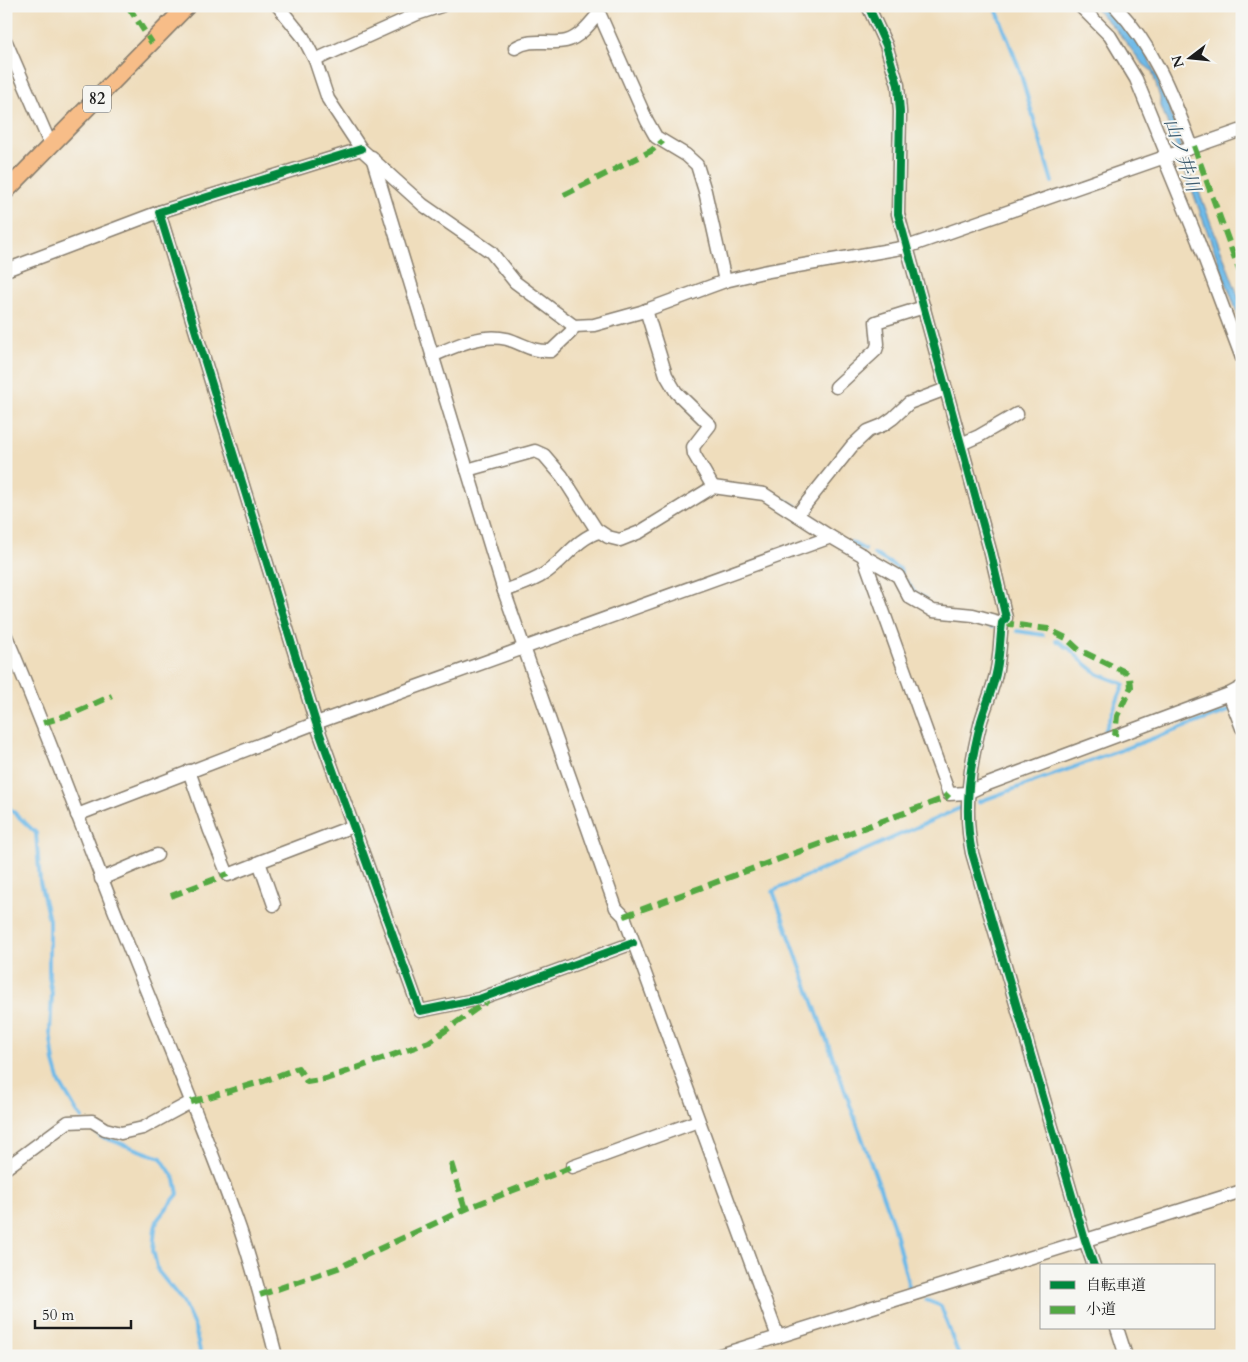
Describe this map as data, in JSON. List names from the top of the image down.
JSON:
{
  "streets": {
    "main road": ["82"]
  },
  "water": ["山ノ井川"],
  "legend": ["自転車道", "小道"],
  "scale_bar": "50 m",
  "north": "left"
}
